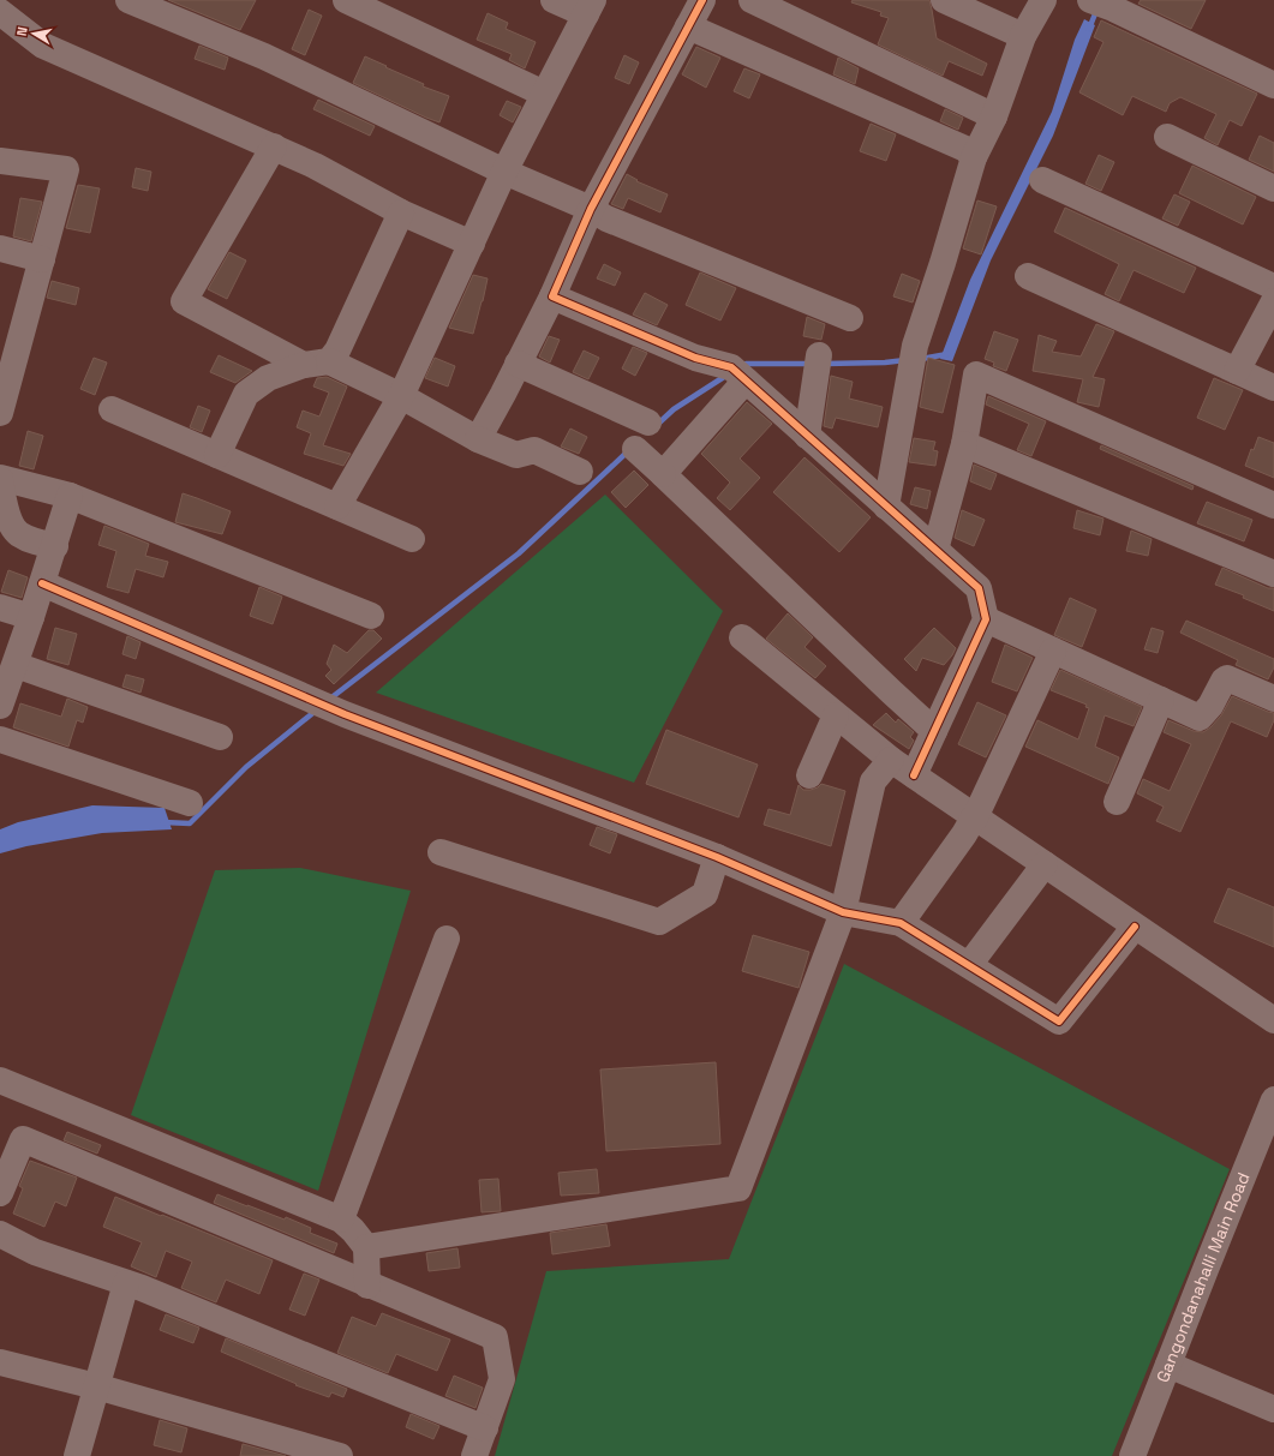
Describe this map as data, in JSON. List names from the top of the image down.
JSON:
{
  "streets": {
    "street": ["Gangondanahalli Main Road"]
  },
  "north": "left"
}
